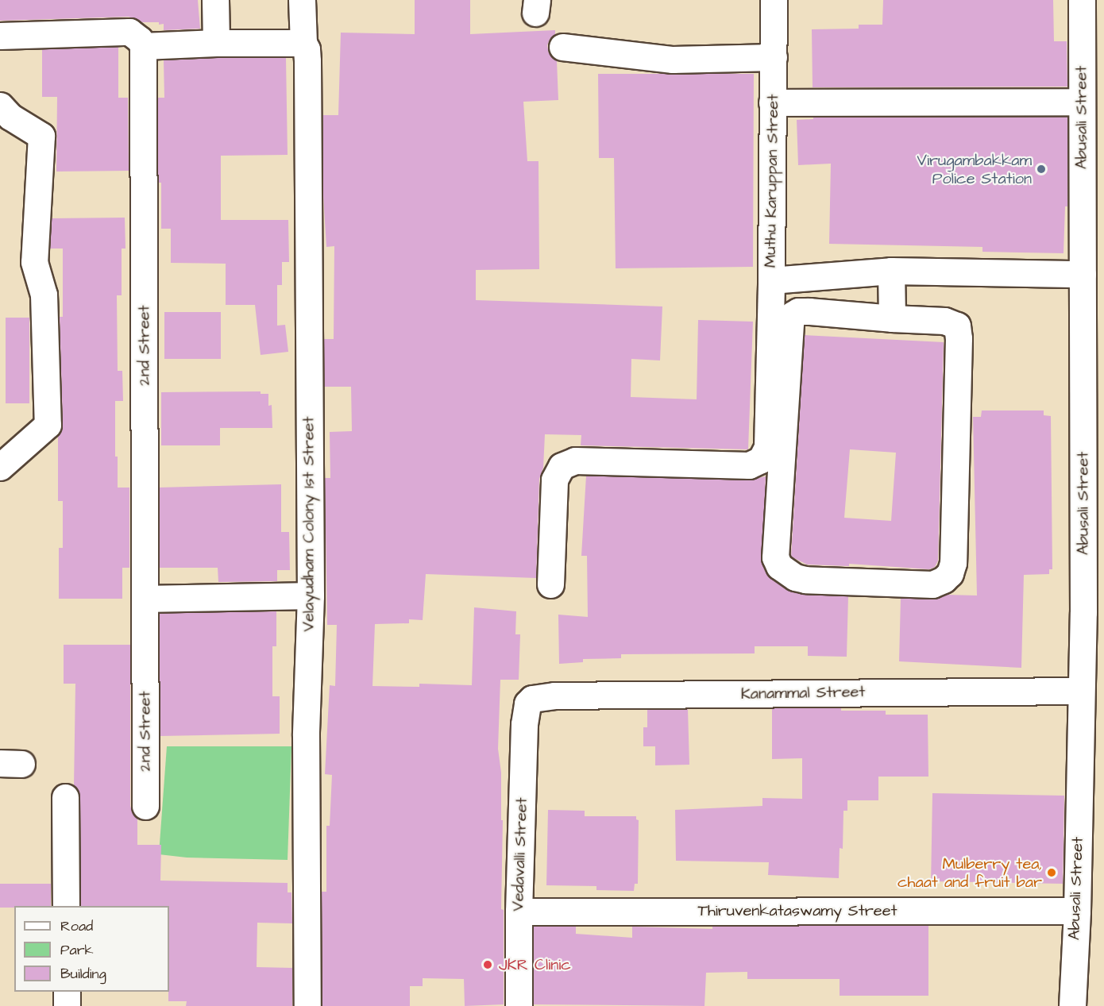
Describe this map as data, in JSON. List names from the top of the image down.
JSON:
{
  "streets": {
    "street": [
      "Abusali Street",
      "Muthu Karuppan Street",
      "2nd Street",
      "Velayudham Colony 1st Street",
      "Kanammal Street",
      "Vedavalli Street",
      "Thiruvenkataswamy Street"
    ]
  },
  "crossings": [
    ["Abusali Street", "Muthu Karuppan Street"],
    ["Abusali Street", "Kanammal Street"],
    ["Abusali Street", "Thiruvenkataswamy Street"],
    ["Kanammal Street", "Vedavalli Street"],
    ["Vedavalli Street", "Thiruvenkataswamy Street"]
  ],
  "places": ["Virugambakkam Police Station", "Mulberry tea, chaat and fruit bar", "JKR Clinic"],
  "legend": ["Road", "Park", "Building"]
}
